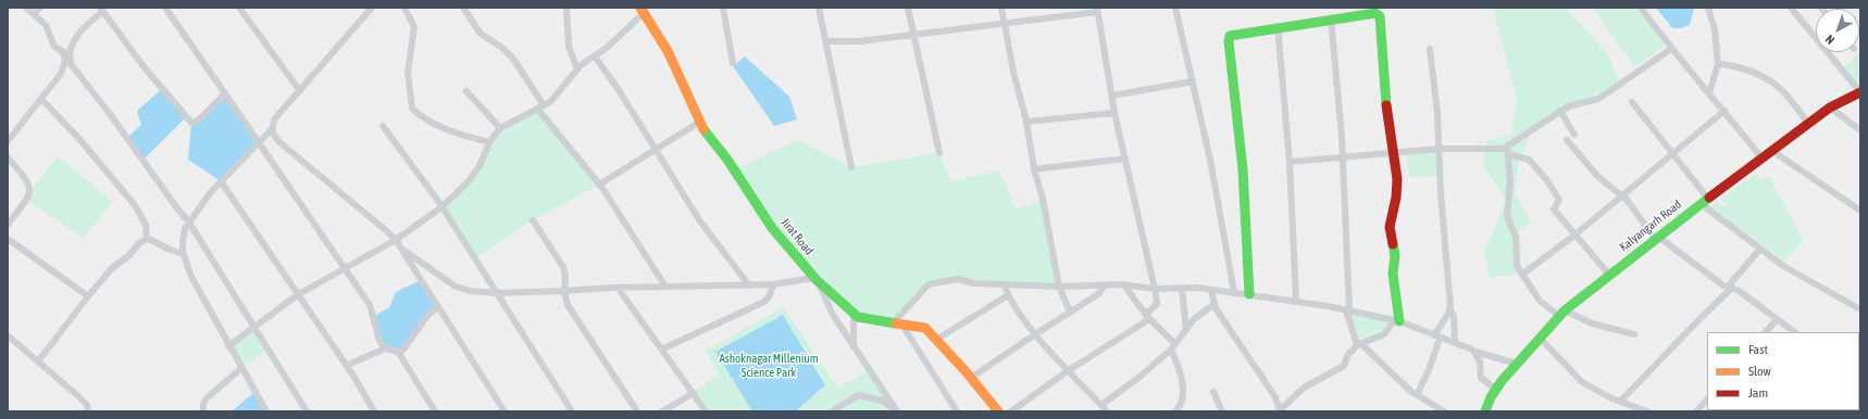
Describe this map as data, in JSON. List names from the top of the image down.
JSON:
{
  "streets": {
    "main road": ["Kalyangarh Road", "Jirat Road"]
  },
  "parks": ["Ashoknagar Millenium Science Park"],
  "legend": ["Fast", "Slow", "Jam"],
  "north": "bottom left"
}
